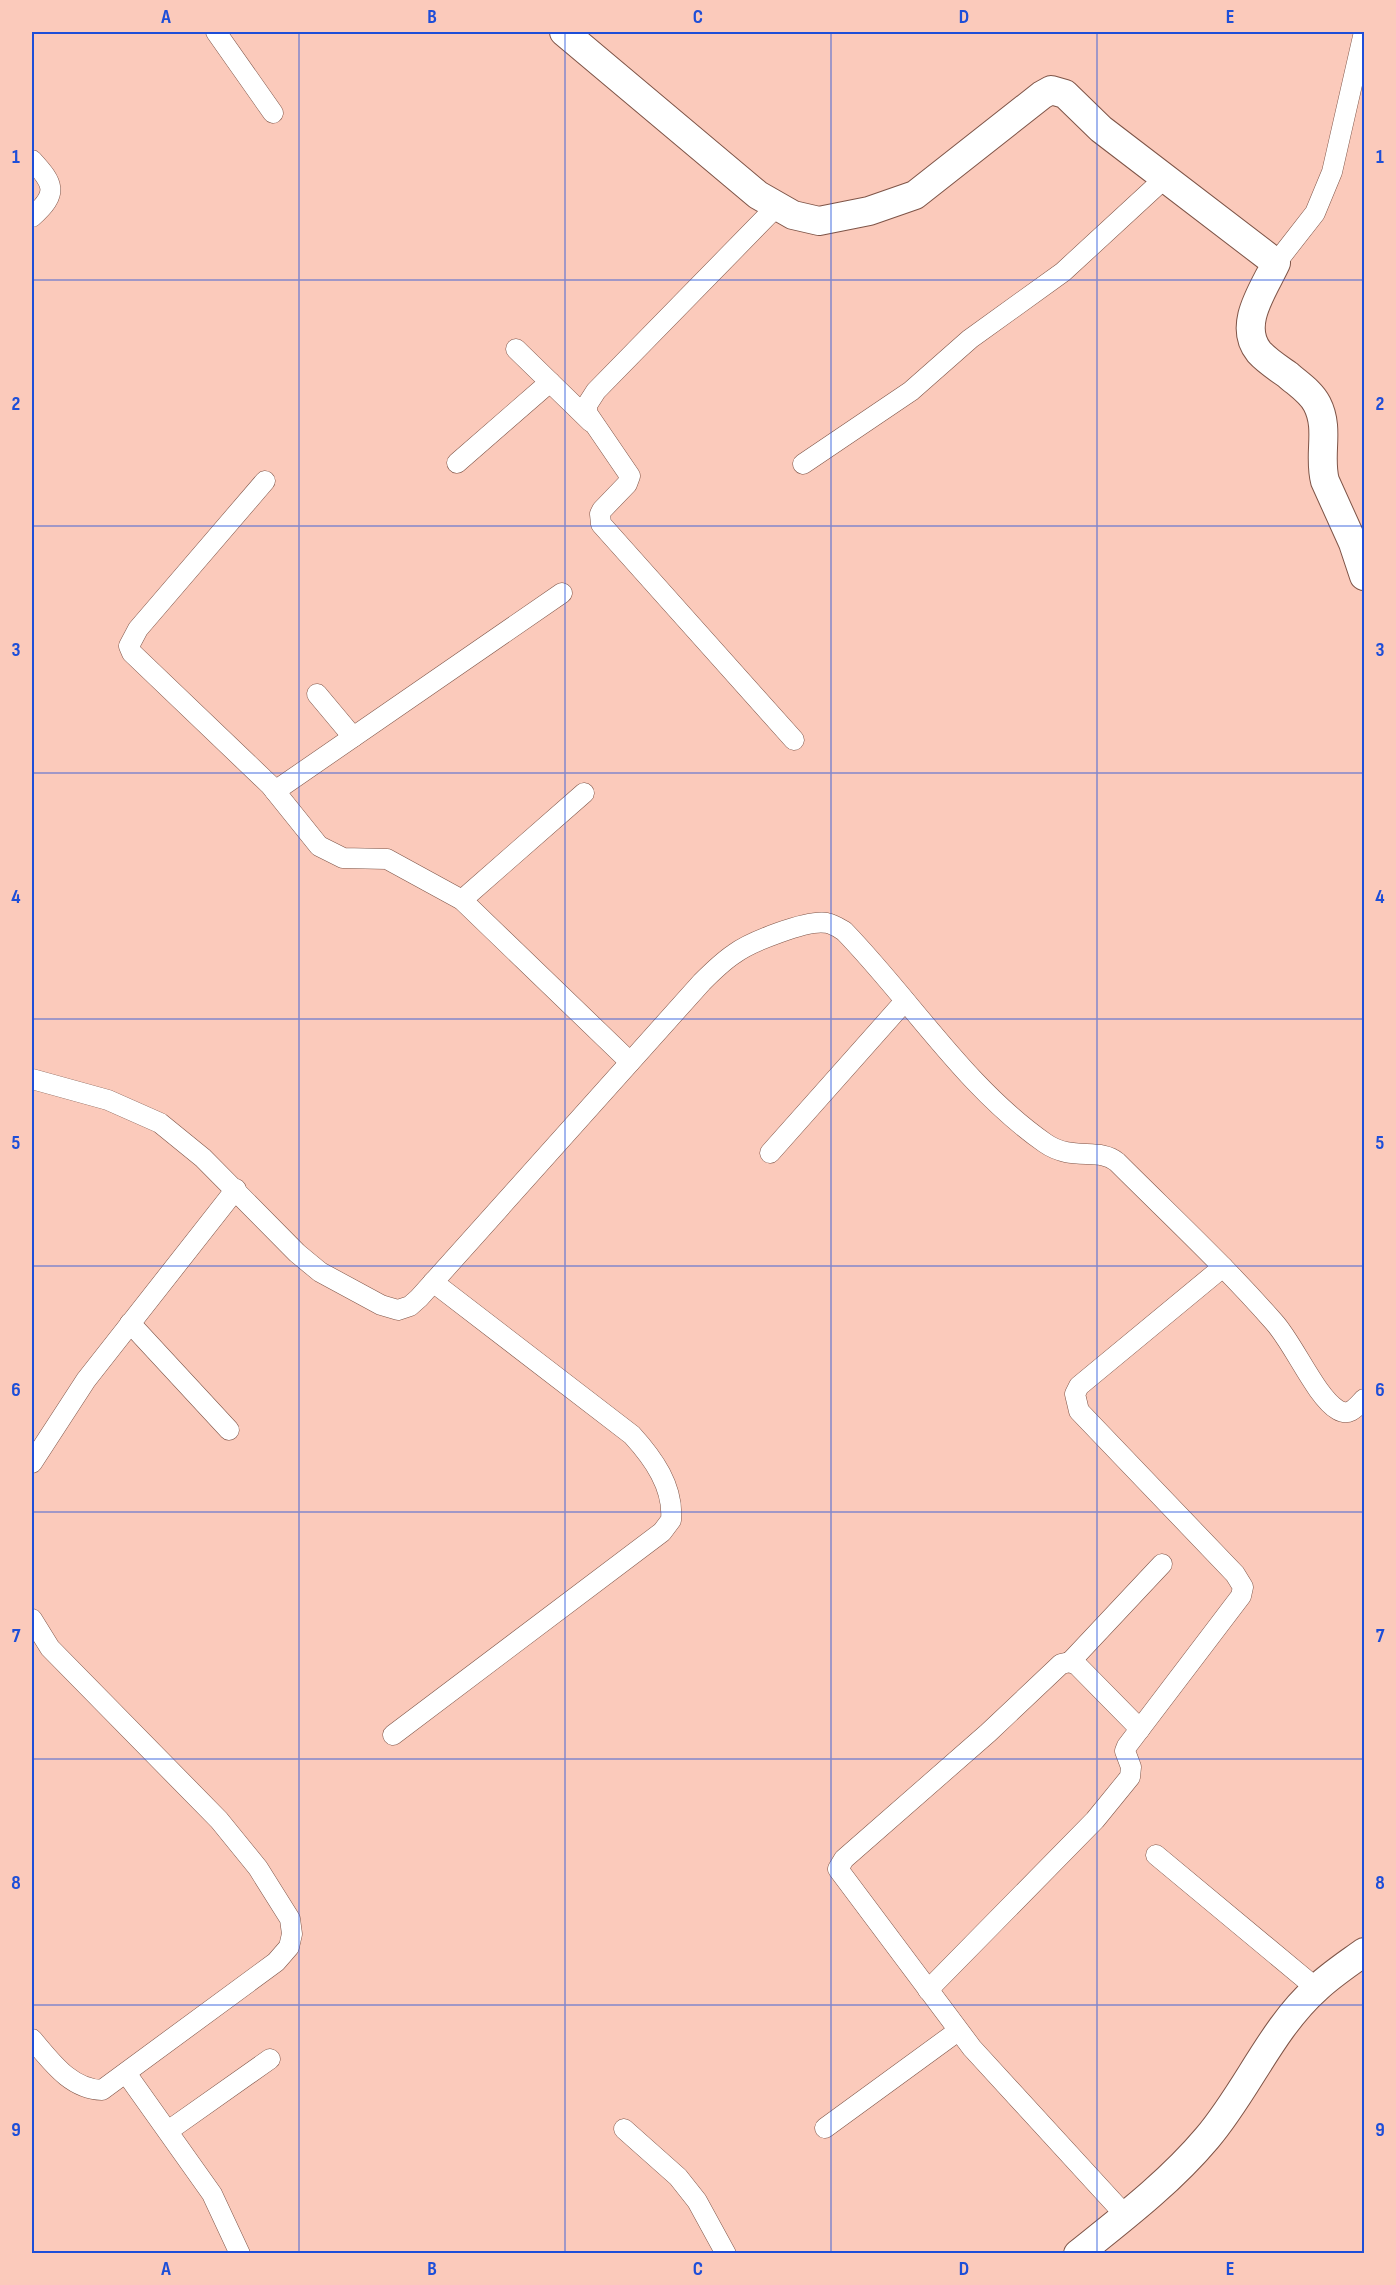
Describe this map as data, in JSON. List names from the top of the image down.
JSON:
{
  "grid": {
    "columns": [
      "A",
      "B",
      "C",
      "D",
      "E"
    ],
    "rows": [
      "1",
      "2",
      "3",
      "4",
      "5",
      "6",
      "7",
      "8",
      "9"
    ]
  }
}
